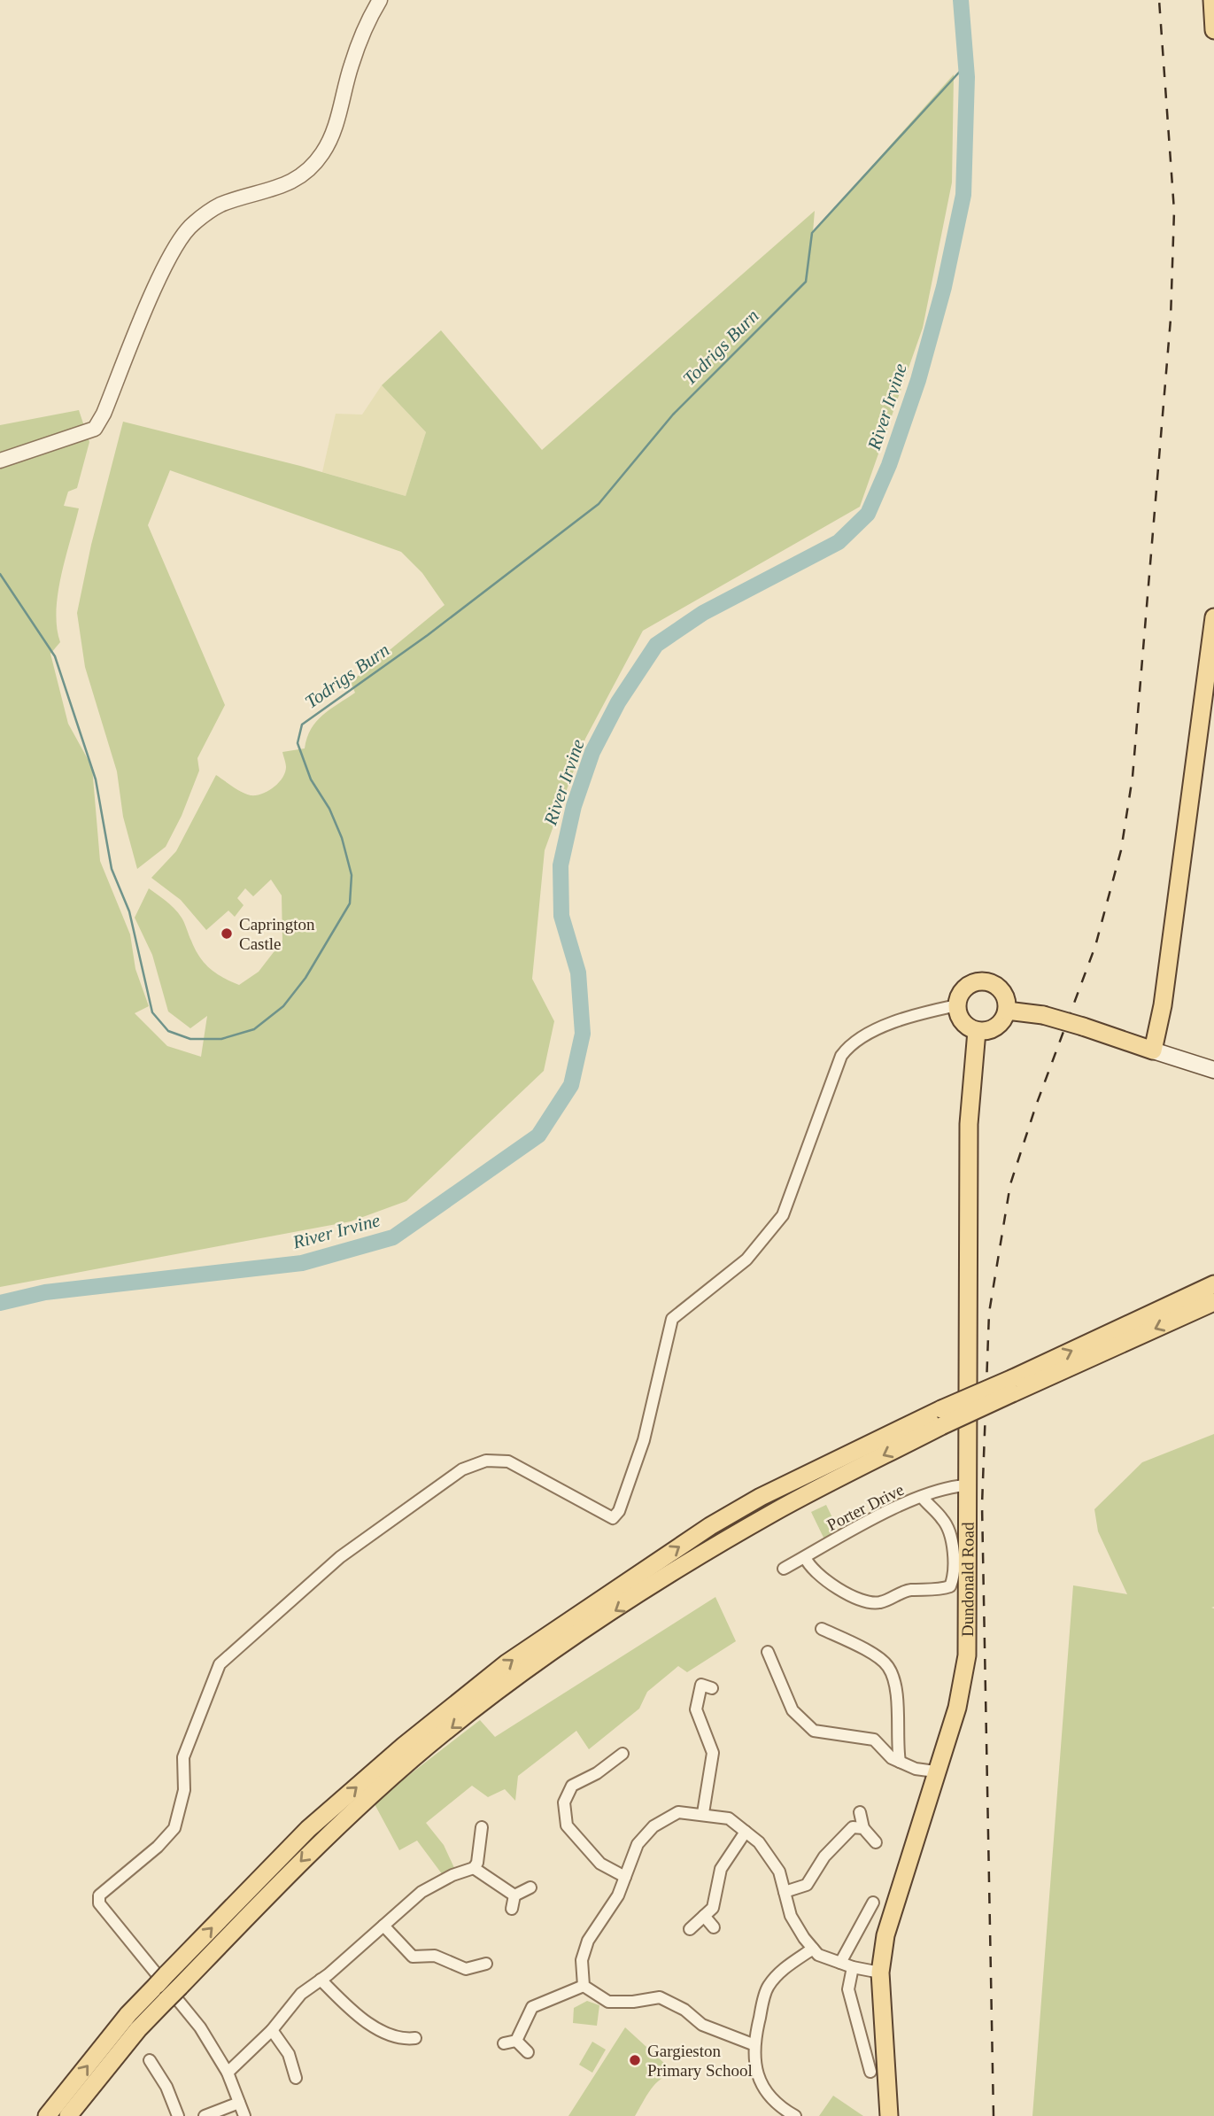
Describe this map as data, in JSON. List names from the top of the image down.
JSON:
{
  "streets": {
    "main road": ["Dundonald Road"],
    "street": ["Porter Drive"]
  },
  "crossings": [
    ["Porter Drive", "Dundonald Road"]
  ],
  "water": ["Todrigs Burn", "River Irvine"],
  "places": ["Caprington Castle", "Gargieston Primary School"]
}
